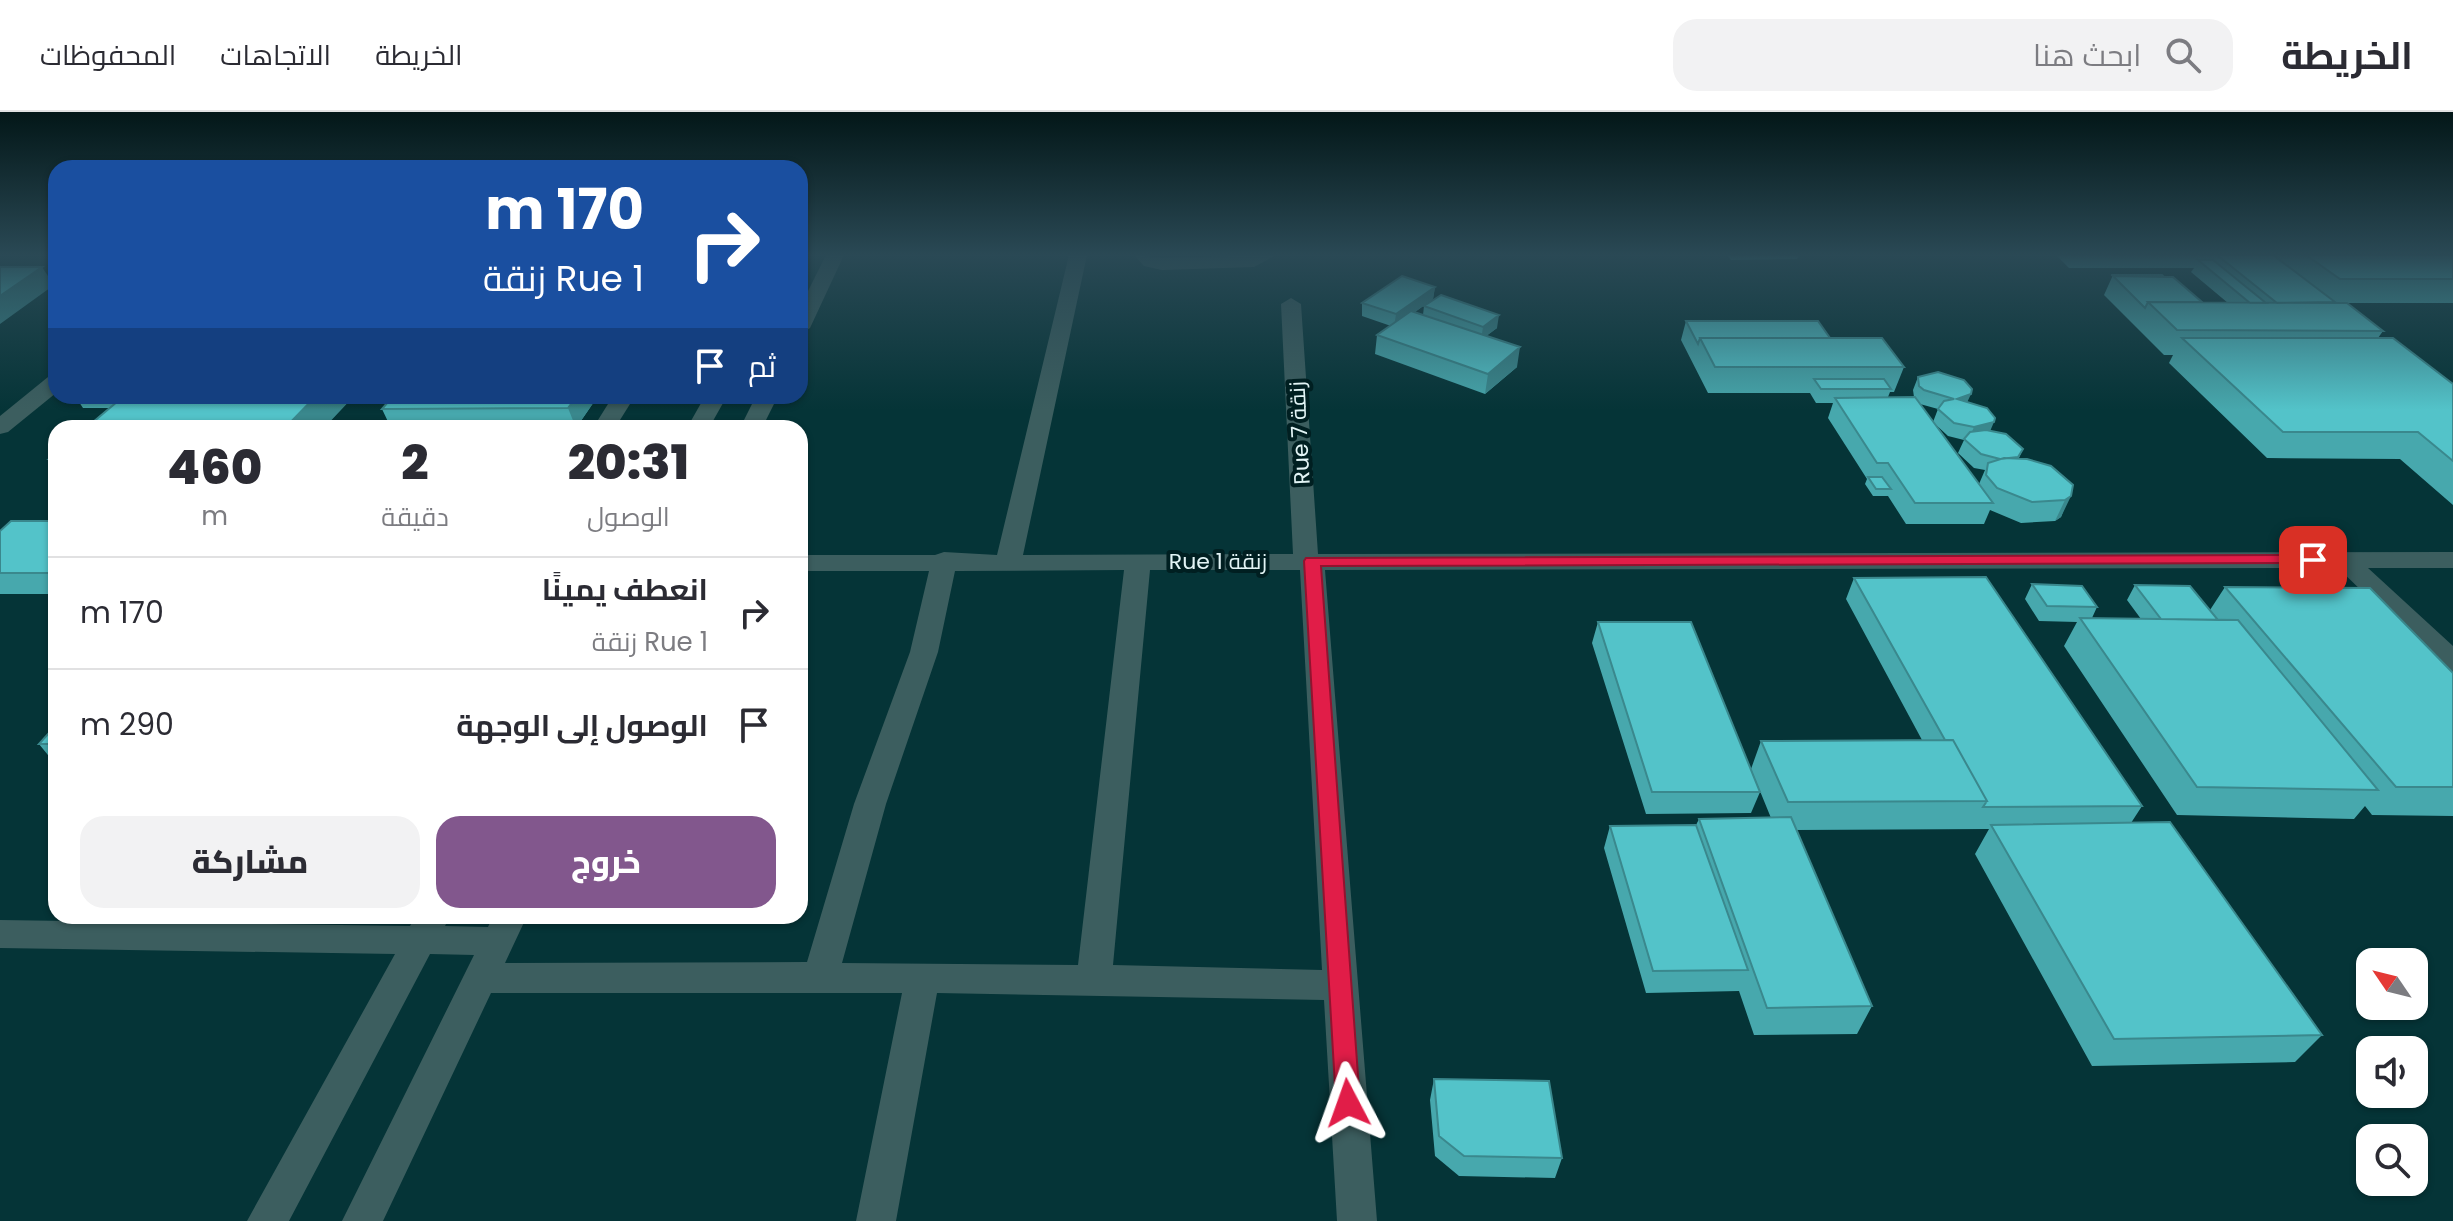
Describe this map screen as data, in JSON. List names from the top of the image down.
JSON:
{
  "streets": {
    "street": ["Rue 7 زنقة", "Rue 1 زنقة"]
  },
  "crossings": [
    ["Rue 7 زنقة", "Rue 1 زنقة"]
  ],
  "north": "top left",
  "page": {
    "header": "الخريطة",
    "search": "ابحث هنا",
    "nav": ["الخريطة", "الاتجاهات", "المحفوظات"],
    "turn": ["170 m", "Rue 1 زنقة"],
    "then": "ثم",
    "eta": [
      "20:31",
      "الوصول",
      "2",
      "دقيقة",
      "460",
      "m"
    ],
    "list": [
      {
        "name": "انعطف يمينًا",
        "note": "Rue 1 زنقة",
        "value": "170 m"
      },
      {
        "name": "الوصول إلى الوجهة",
        "value": "290 m"
      }
    ],
    "buttons": ["خروج", "مشاركة"]
  }
}
